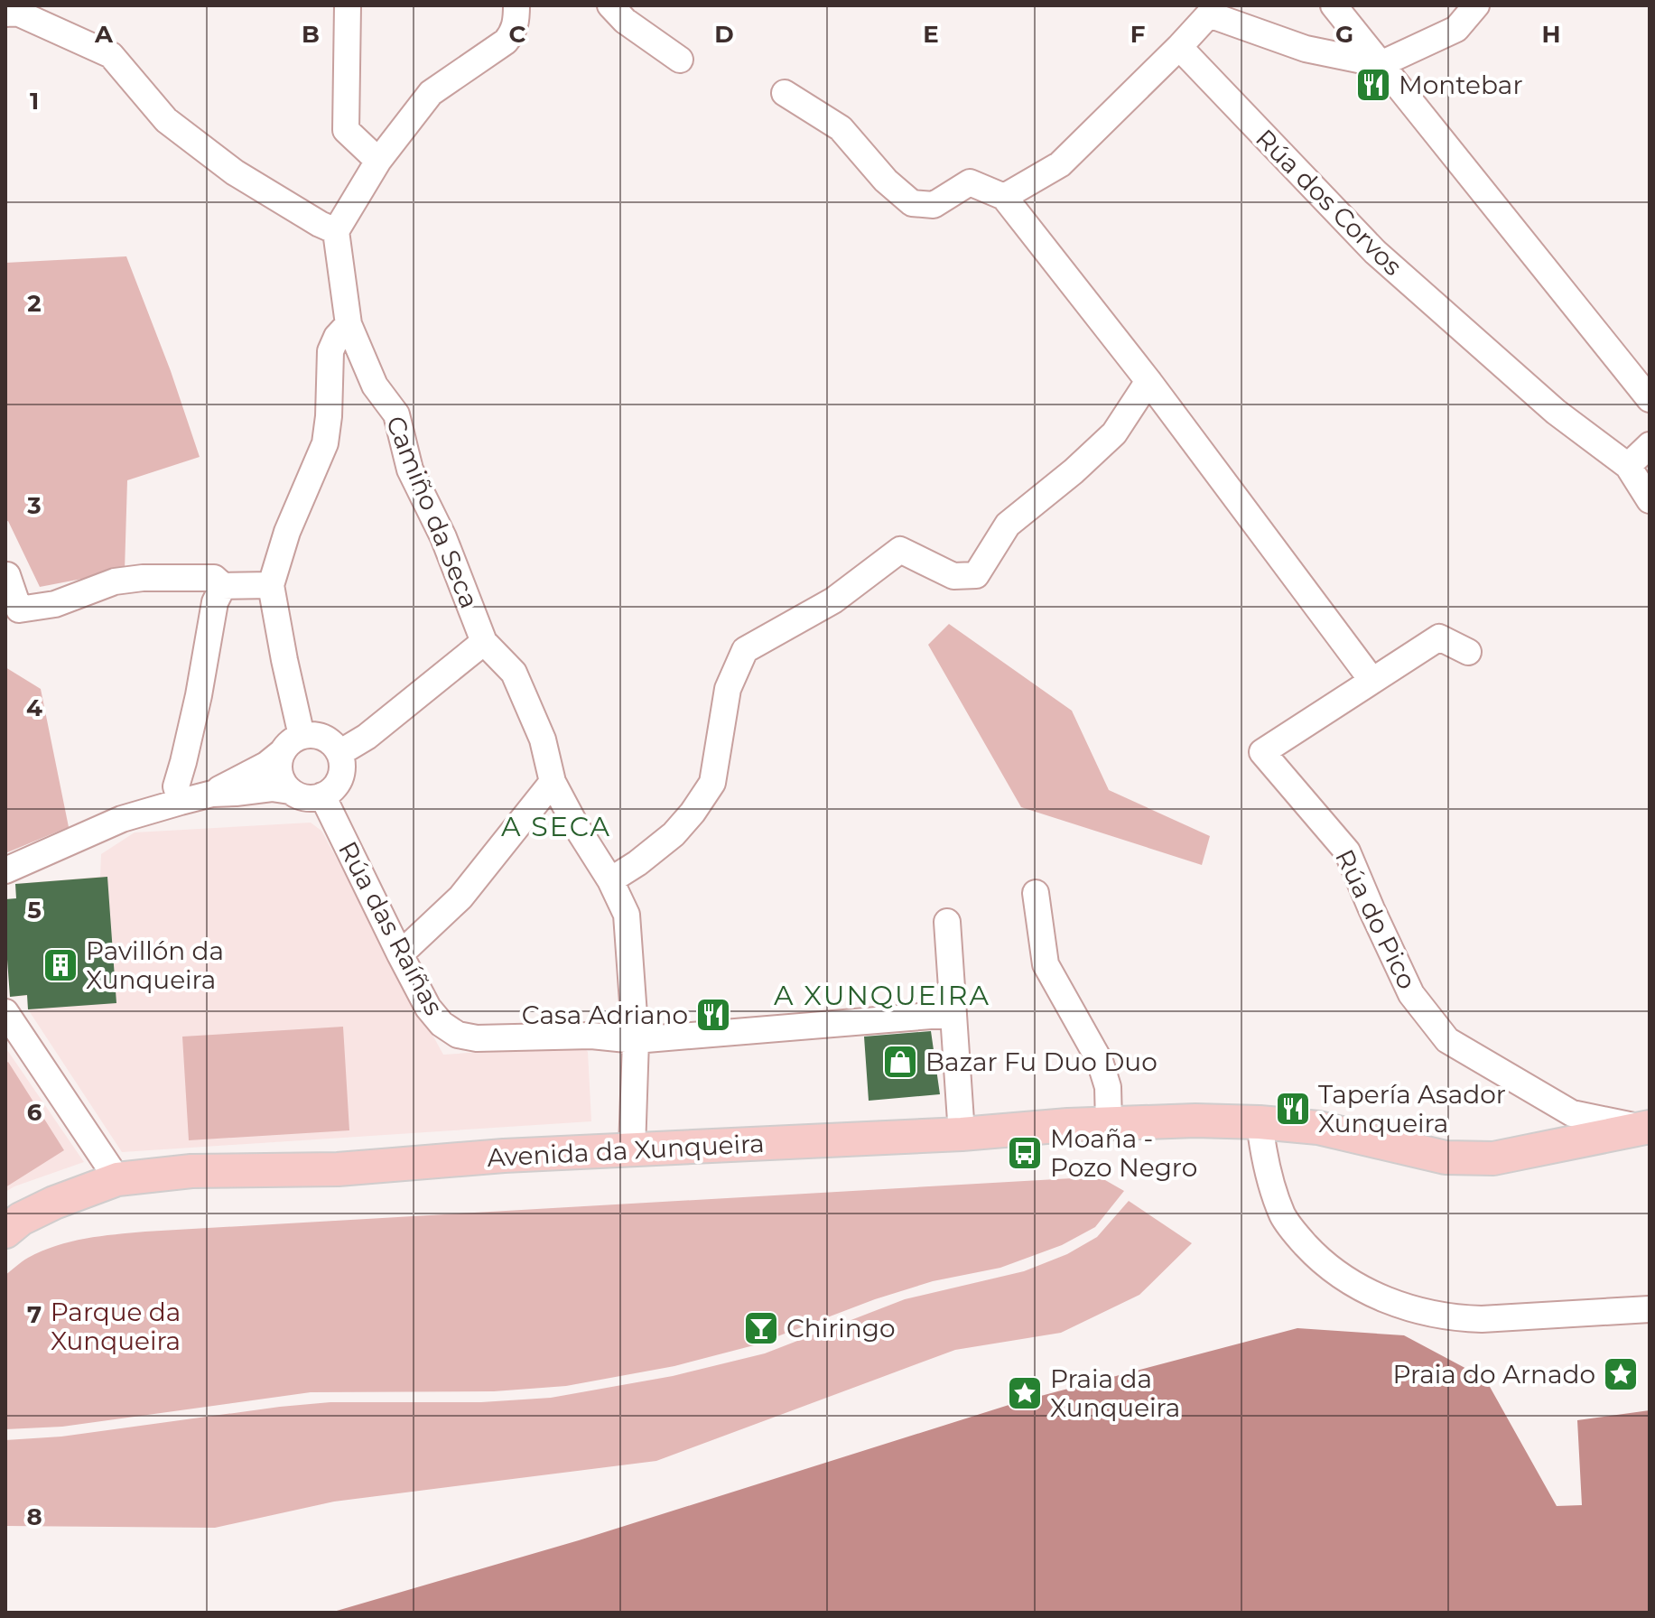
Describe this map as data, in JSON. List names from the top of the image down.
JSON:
{
  "streets": {
    "main road": ["Avenida da Xunqueira"],
    "street": [
      "Rúa dos Corvos",
      "Camiño da Seca",
      "Rúa do Pico",
      "Rúa das Raíñas"
    ]
  },
  "crossings": [
    ["Camiño da Seca", "Rúa das Raíñas"],
    ["Camiño da Seca", "Avenida da Xunqueira"],
    ["Rúa do Pico", "Avenida da Xunqueira"]
  ],
  "districts": ["A SECA", "A XUNQUEIRA"],
  "parks": ["Parque da Xunqueira"],
  "places": {
    "restaurant": ["Montebar", "Casa Adriano", "Tapería Asador Xunqueira"],
    "building": ["Pavillón da Xunqueira"],
    "shop": ["Bazar Fu Duo Duo"],
    "bus stop": ["Moaña - Pozo Negro"],
    "bar": ["Chiringo"],
    "place": ["Praia do Arnado", "Praia da Xunqueira"]
  },
  "grid": {
    "columns": [
      "A",
      "B",
      "C",
      "D",
      "E",
      "F",
      "G",
      "H"
    ],
    "rows": [
      "1",
      "2",
      "3",
      "4",
      "5",
      "6",
      "7",
      "8"
    ]
  }
}
